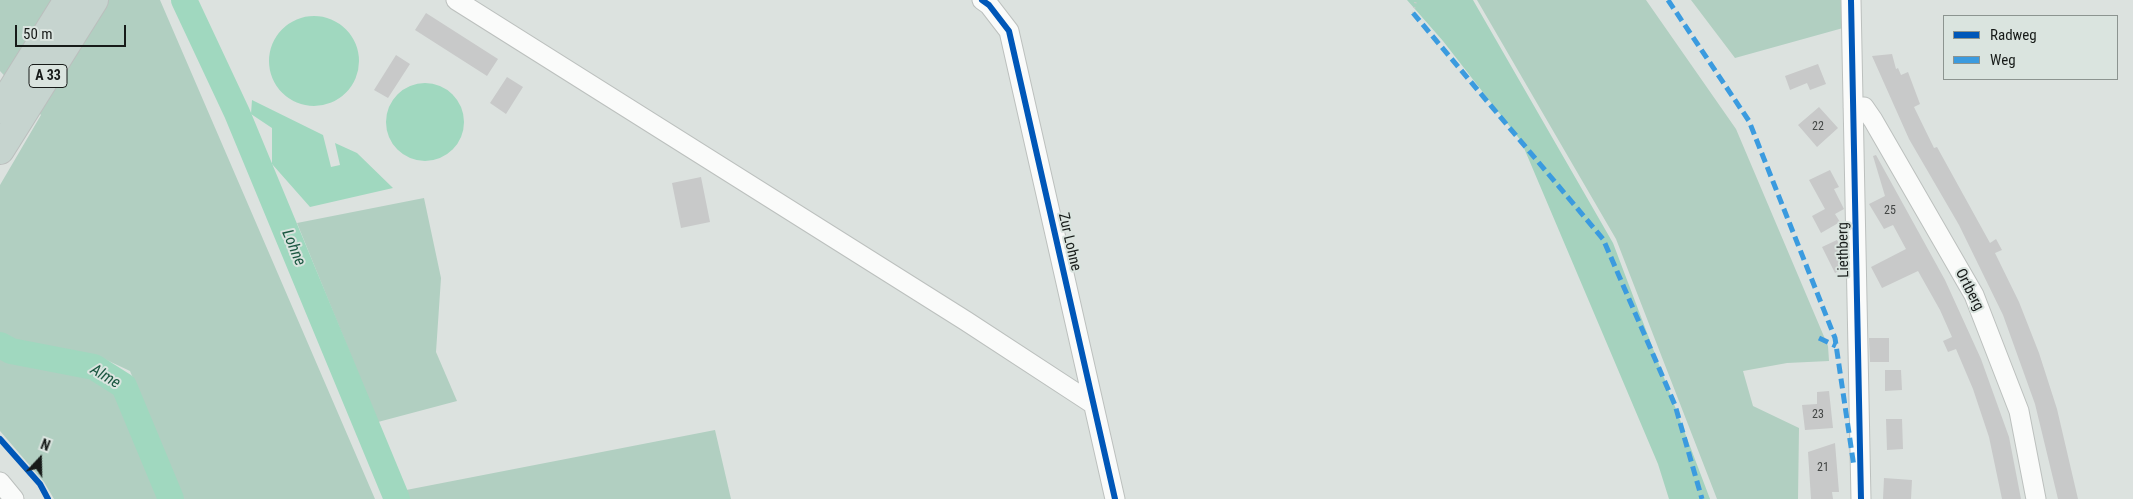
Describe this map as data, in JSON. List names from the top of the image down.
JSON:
{
  "streets": {
    "highway": ["A 33"],
    "street": ["Zur Lohne", "Liethberg", "Ortberg"]
  },
  "crossings": [
    ["Liethberg", "Ortberg"]
  ],
  "water": ["Lohne", "Alme"],
  "house_numbers": [
    "22",
    "25",
    "23",
    "21"
  ],
  "legend": ["Radweg", "Weg"],
  "scale_bar": "50 m",
  "north": "top"
}
